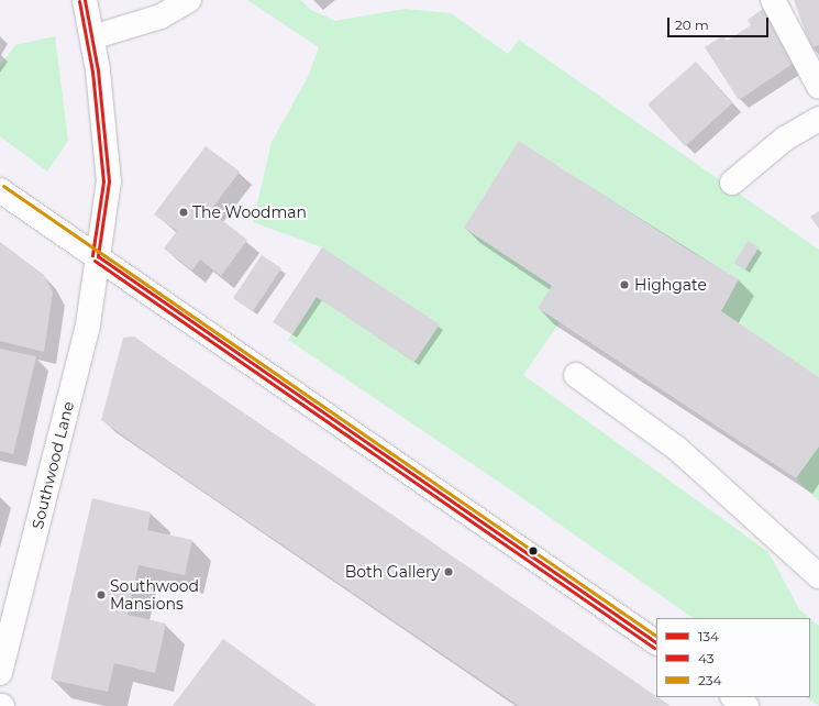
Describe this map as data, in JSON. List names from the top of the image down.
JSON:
{
  "streets": {
    "main road": ["Southwood Lane"]
  },
  "places": [
    "The Woodman",
    "Highgate",
    "Both Gallery",
    "Southwood Mansions"
  ],
  "lines": ["transit line 134", "transit line 43", "transit line 234"],
  "legend": ["134", "43", "234"],
  "scale_bar": "20 m"
}
